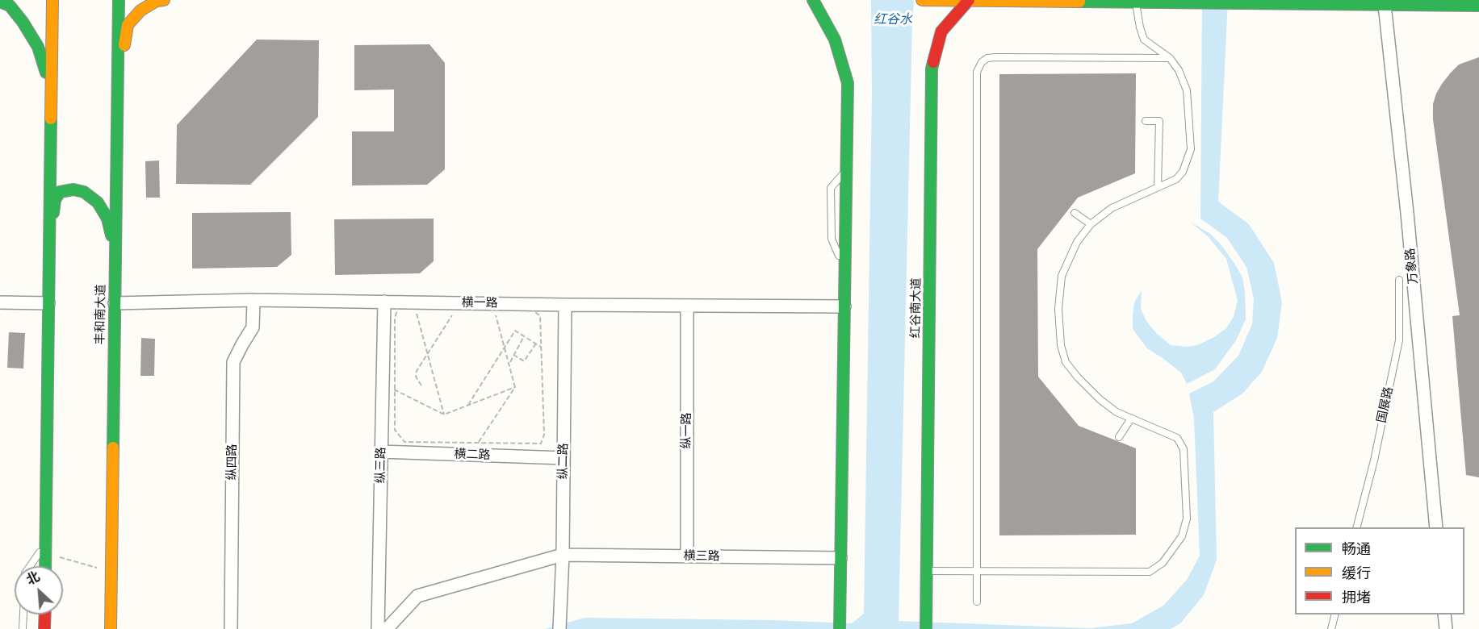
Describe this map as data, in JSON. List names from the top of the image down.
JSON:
{
  "streets": {
    "main road": ["红谷南大道", "丰和南大道"],
    "street": [
      "万象路",
      "横一路",
      "纵一路",
      "横二路",
      "纵二路",
      "纵四路",
      "纵三路",
      "横三路"
    ],
    "lane": ["国展路"]
  },
  "crossings": [
    ["横一路", "丰和南大道"],
    ["横一路", "纵一路"],
    ["横一路", "纵二路"],
    ["横一路", "纵四路"],
    ["横一路", "纵三路"],
    ["纵一路", "横三路"],
    ["横二路", "纵二路"],
    ["横二路", "纵三路"],
    ["纵二路", "横三路"]
  ],
  "water": ["红谷水"],
  "legend": ["畅通", "缓行", "拥堵"],
  "north": "top left"
}
